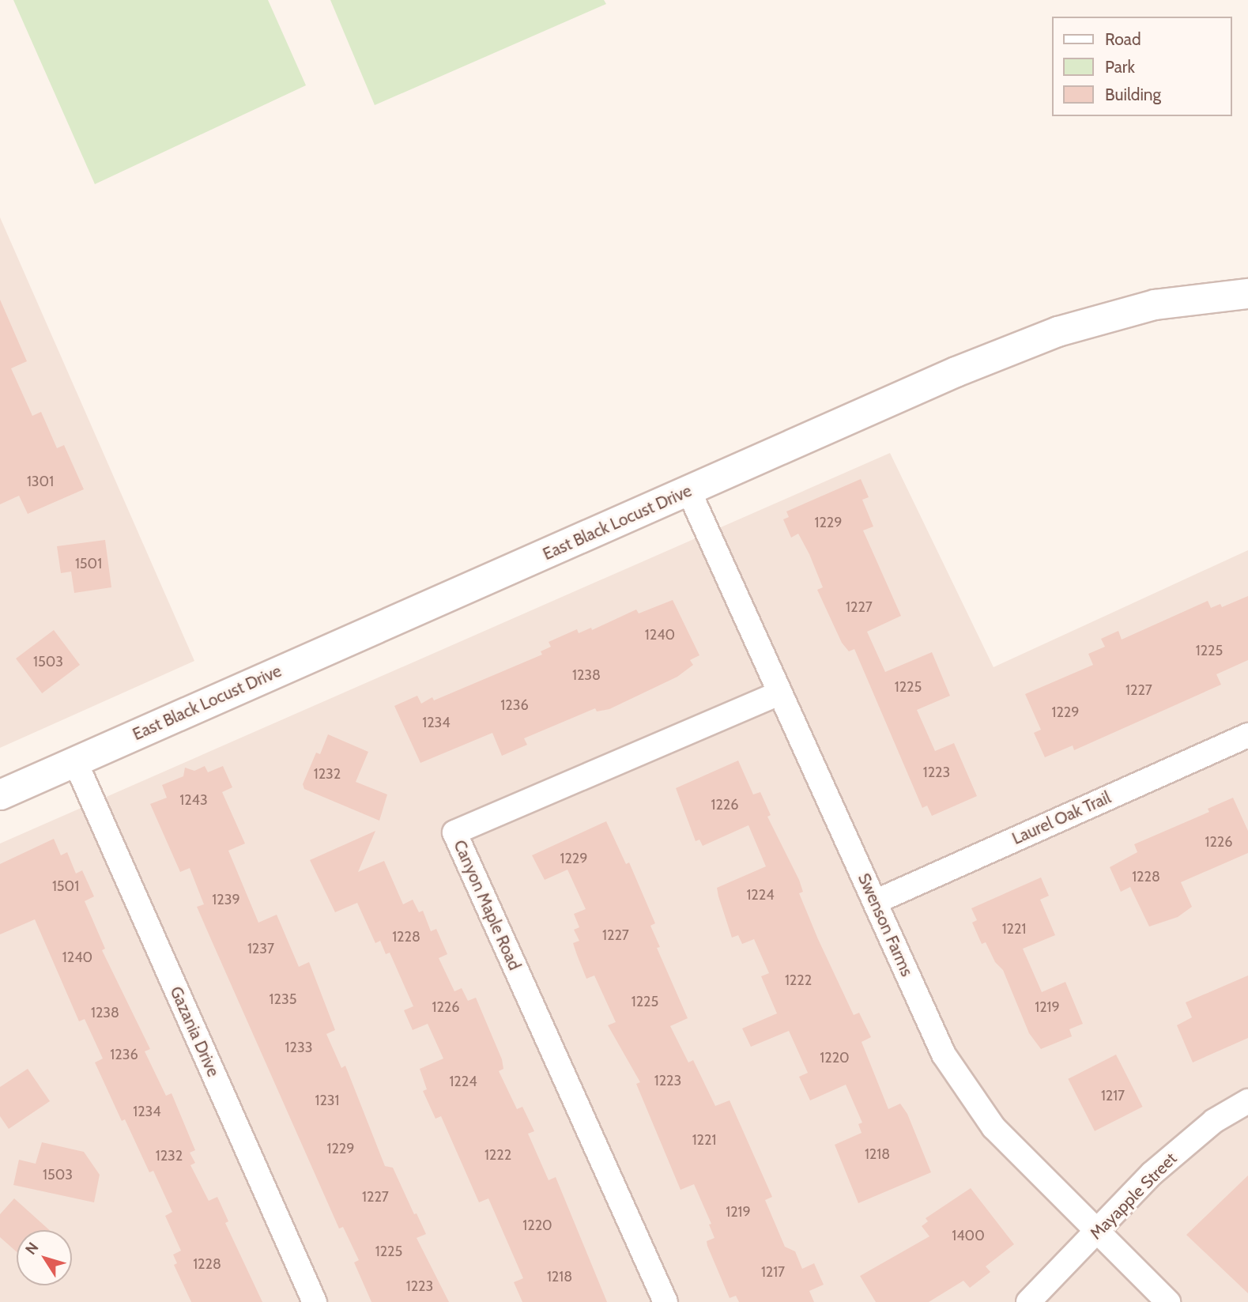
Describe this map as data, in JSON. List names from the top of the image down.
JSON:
{
  "streets": {
    "street": [
      "East Black Locust Drive",
      "Laurel Oak Trail",
      "Canyon Maple Road",
      "Swenson Farms",
      "Gazania Drive",
      "Mayapple Street"
    ]
  },
  "crossings": [
    ["East Black Locust Drive", "Swenson Farms"],
    ["East Black Locust Drive", "Gazania Drive"],
    ["Laurel Oak Trail", "Swenson Farms"],
    ["Canyon Maple Road", "Swenson Farms"],
    ["Swenson Farms", "Mayapple Street"]
  ],
  "house_numbers": [
    "1301",
    "1229",
    "1501",
    "1227",
    "1240",
    "1225",
    "1503",
    "1238",
    "1225",
    "1227",
    "1236",
    "1229",
    "1234",
    "1223",
    "1232",
    "1243",
    "1226",
    "1226",
    "1229",
    "1228",
    "1501",
    "1224",
    "1239",
    "1221",
    "1227",
    "1228",
    "1237",
    "1240",
    "1222",
    "1235",
    "1225",
    "1226",
    "1219",
    "1238",
    "1233",
    "1236",
    "1220",
    "1223",
    "1224",
    "1217",
    "1231",
    "1234",
    "1221",
    "1229",
    "1218",
    "1222",
    "1232",
    "1503",
    "1227",
    "1219",
    "1220",
    "1400",
    "1225",
    "1228",
    "1217",
    "1218",
    "1223"
  ],
  "legend": ["Road", "Park", "Building"],
  "north": "top left"
}
